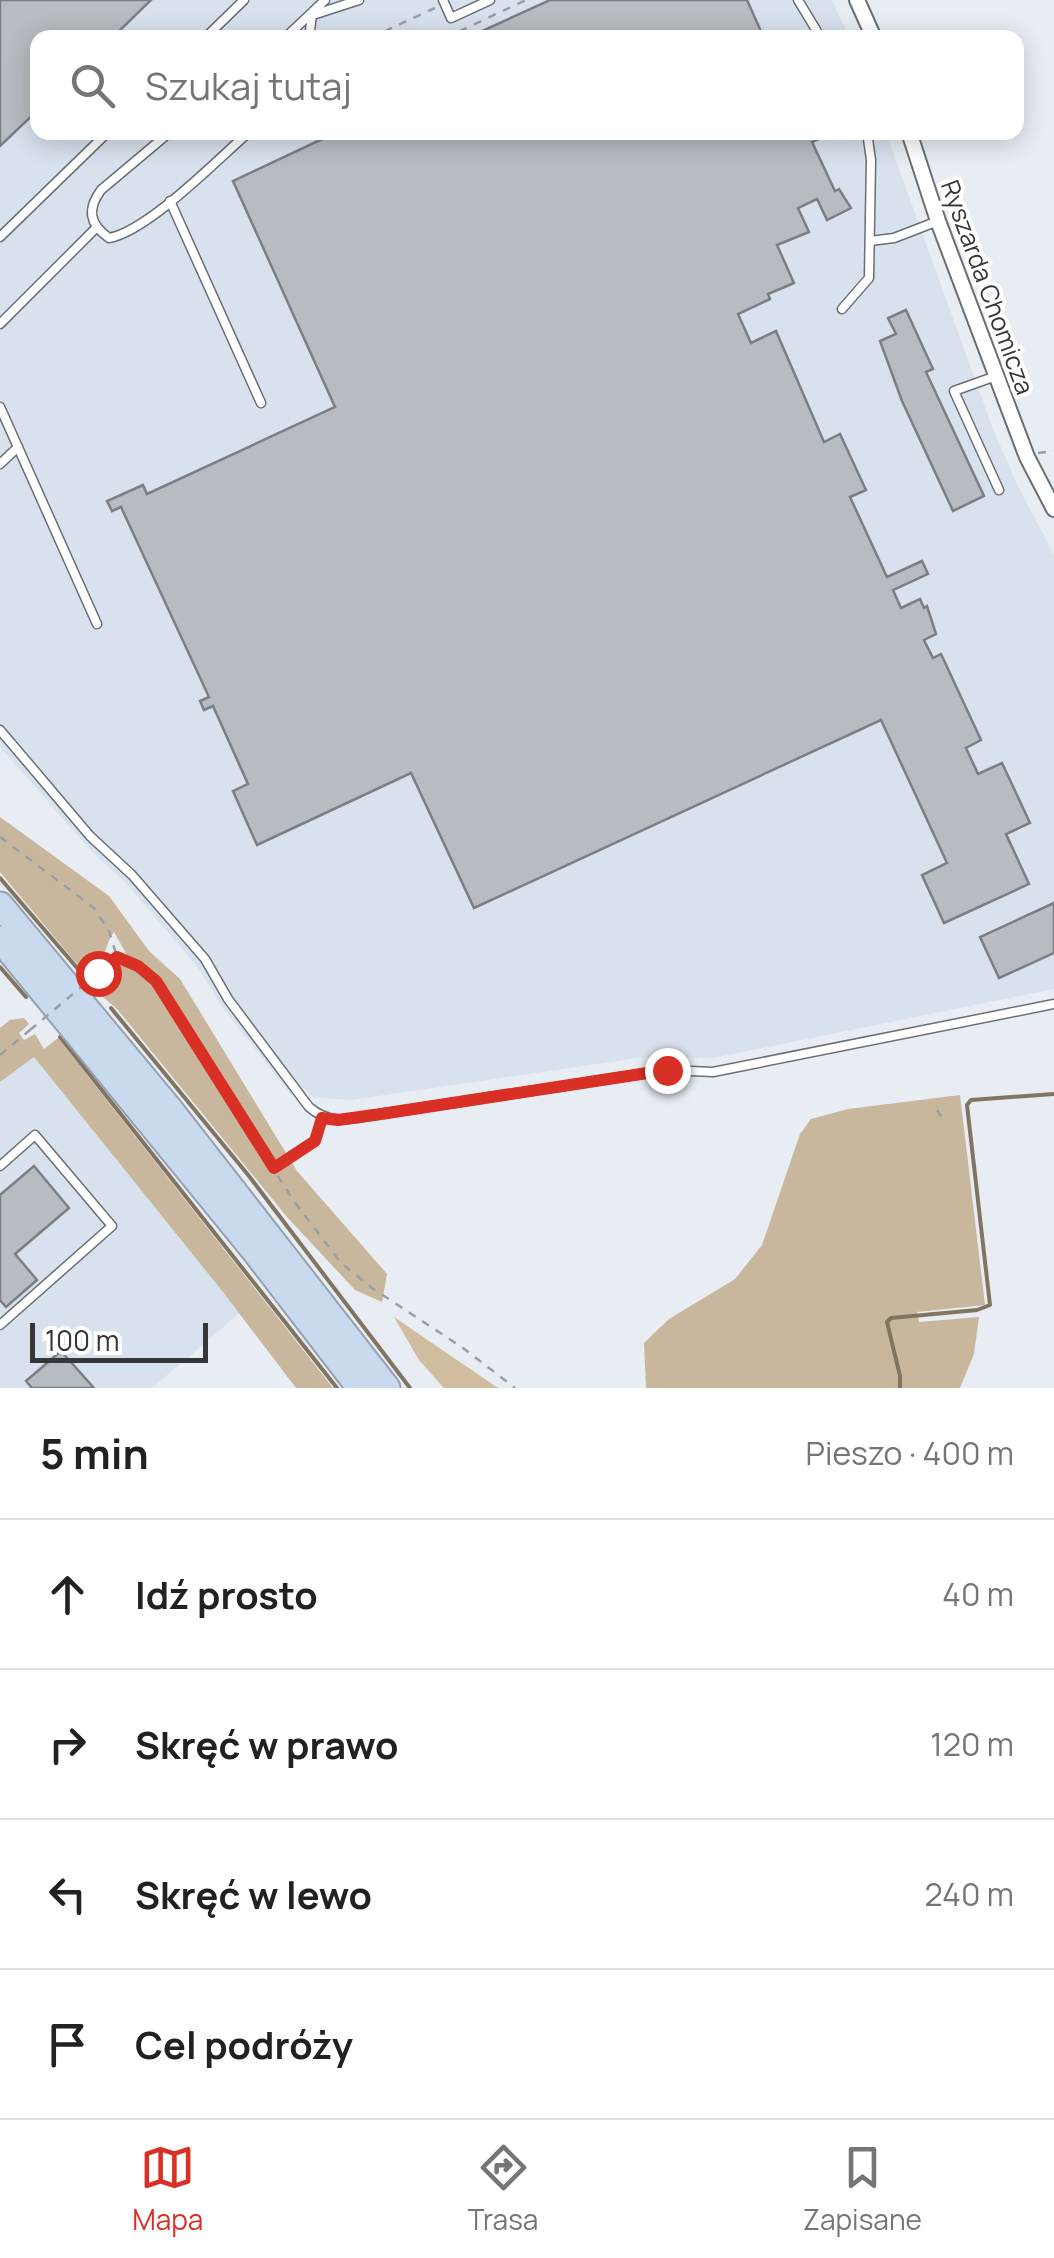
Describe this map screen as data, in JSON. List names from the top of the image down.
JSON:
{
  "streets": {
    "street": ["Ryszarda Chomicza"]
  },
  "scale_bar": "100 m",
  "page": {
    "search": "Szukaj tutaj",
    "scale": "100 m",
    "heading": ["5 min", "Pieszo · 400 m"],
    "list": [
      ["Idź prosto", "40 m"],
      ["Skręć w prawo", "120 m"],
      ["Skręć w lewo", "240 m"],
      "Cel podróży"
    ],
    "nav": ["Mapa", "Trasa", "Zapisane"]
  }
}
